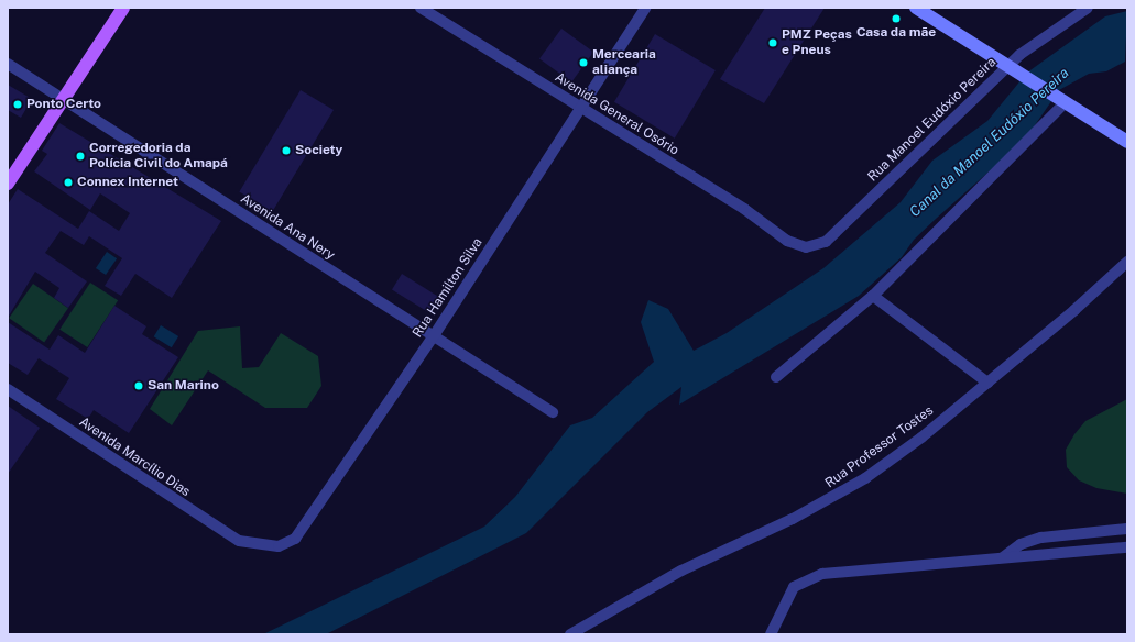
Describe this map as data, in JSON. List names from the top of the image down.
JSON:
{
  "streets": {
    "street": [
      "Avenida General Osório",
      "Rua Manoel Eudóxio Pereira",
      "Avenida Ana Nery",
      "Rua Hamilton Silva",
      "Rua Professor Tostes",
      "Avenida Marcílio Dias"
    ]
  },
  "crossings": [
    ["Avenida General Osório", "Rua Manoel Eudóxio Pereira"],
    ["Avenida General Osório", "Rua Hamilton Silva"],
    ["Avenida Ana Nery", "Rua Hamilton Silva"],
    ["Rua Hamilton Silva", "Avenida Marcílio Dias"]
  ],
  "water": ["Canal da Manoel Eudóxio Pereira"],
  "places": [
    "Casa da mãe",
    "PMZ Peças e Pneus",
    "Mercearia aliança",
    "Ponto Certo",
    "Society",
    "Corregedoria da Polícia Civil do Amapá",
    "Connex Internet",
    "San Marino"
  ]
}
